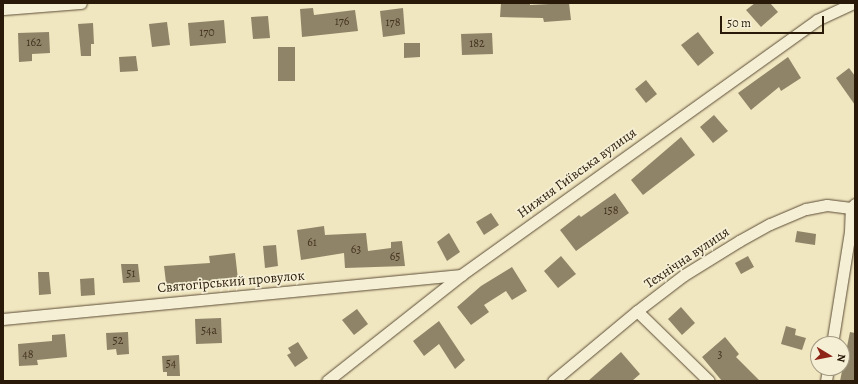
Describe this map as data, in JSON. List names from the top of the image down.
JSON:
{
  "streets": {
    "street": ["Нижня Гиївська вулиця", "Технічна вулиця", "Святогірський провулок"]
  },
  "crossings": [
    ["Нижня Гиївська вулиця", "Святогірський провулок"]
  ],
  "house_numbers": [
    "176",
    "178",
    "170",
    "162",
    "182",
    "158",
    "61",
    "63",
    "65",
    "51",
    "54а",
    "52",
    "48",
    "3",
    "54"
  ],
  "scale_bar": "50 m",
  "north": "right"
}
